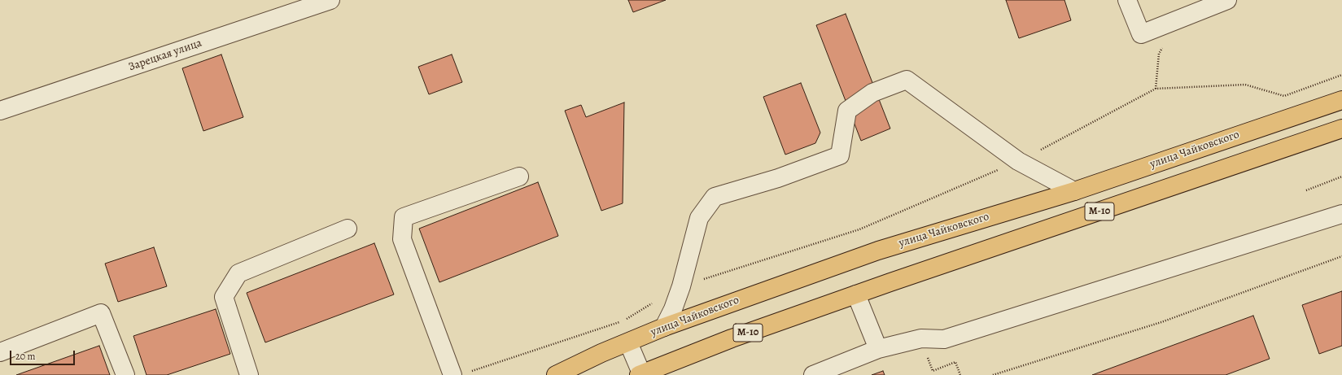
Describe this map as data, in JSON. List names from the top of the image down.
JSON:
{
  "streets": {
    "highway": ["улица Чайковского", "М-10"],
    "street": ["Зарецкая улица"]
  },
  "scale_bar": "20 m"
}
